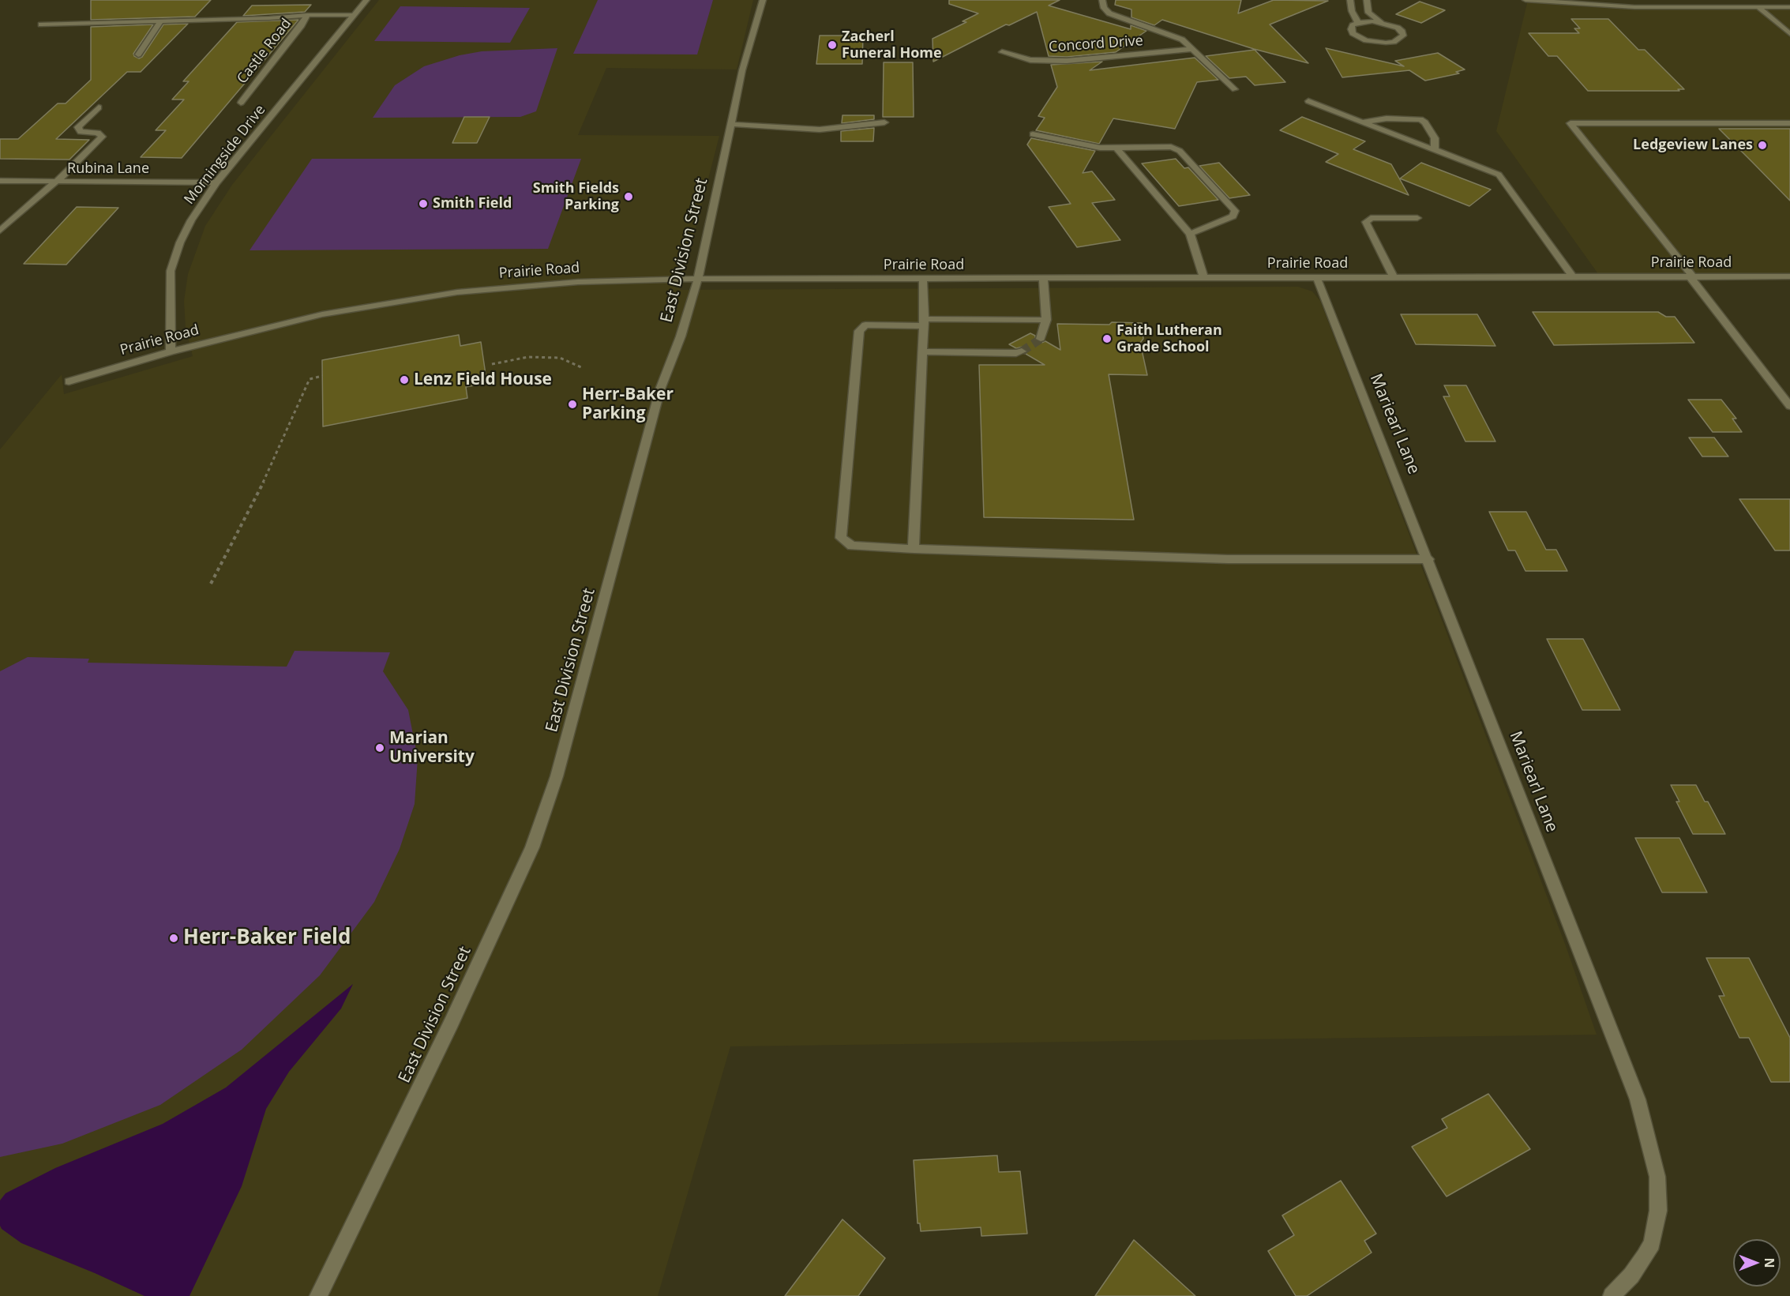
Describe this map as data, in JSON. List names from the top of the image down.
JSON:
{
  "streets": {
    "street": [
      "Concord Drive",
      "Castle Road",
      "Morningside Drive",
      "Rubina Lane",
      "East Division Street",
      "Prairie Road",
      "Mariearl Lane"
    ]
  },
  "crossings": [
    ["Morningside Drive", "Rubina Lane"],
    ["Morningside Drive", "Prairie Road"],
    ["East Division Street", "Prairie Road"],
    ["Prairie Road", "Mariearl Lane"]
  ],
  "places": [
    "Zacherl Funeral Home",
    "Ledgeview Lanes",
    "Smith Fields Parking",
    "Smith Field",
    "Faith Lutheran Grade School",
    "Lenz Field House",
    "Herr-Baker Parking",
    "Marian University",
    "Herr-Baker Field"
  ],
  "north": "right"
}
